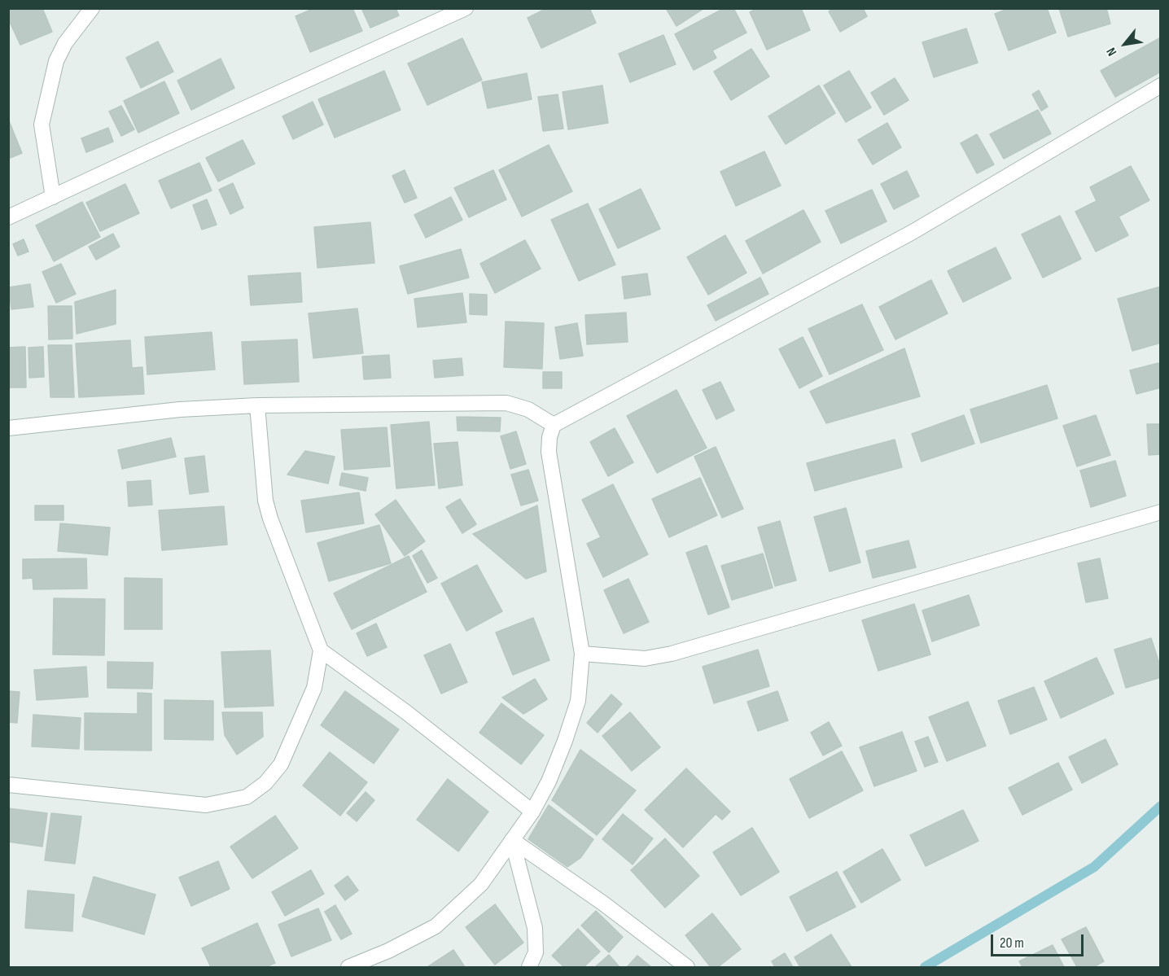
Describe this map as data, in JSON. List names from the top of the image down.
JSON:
{
  "scale_bar": "20 m",
  "north": "bottom left"
}
